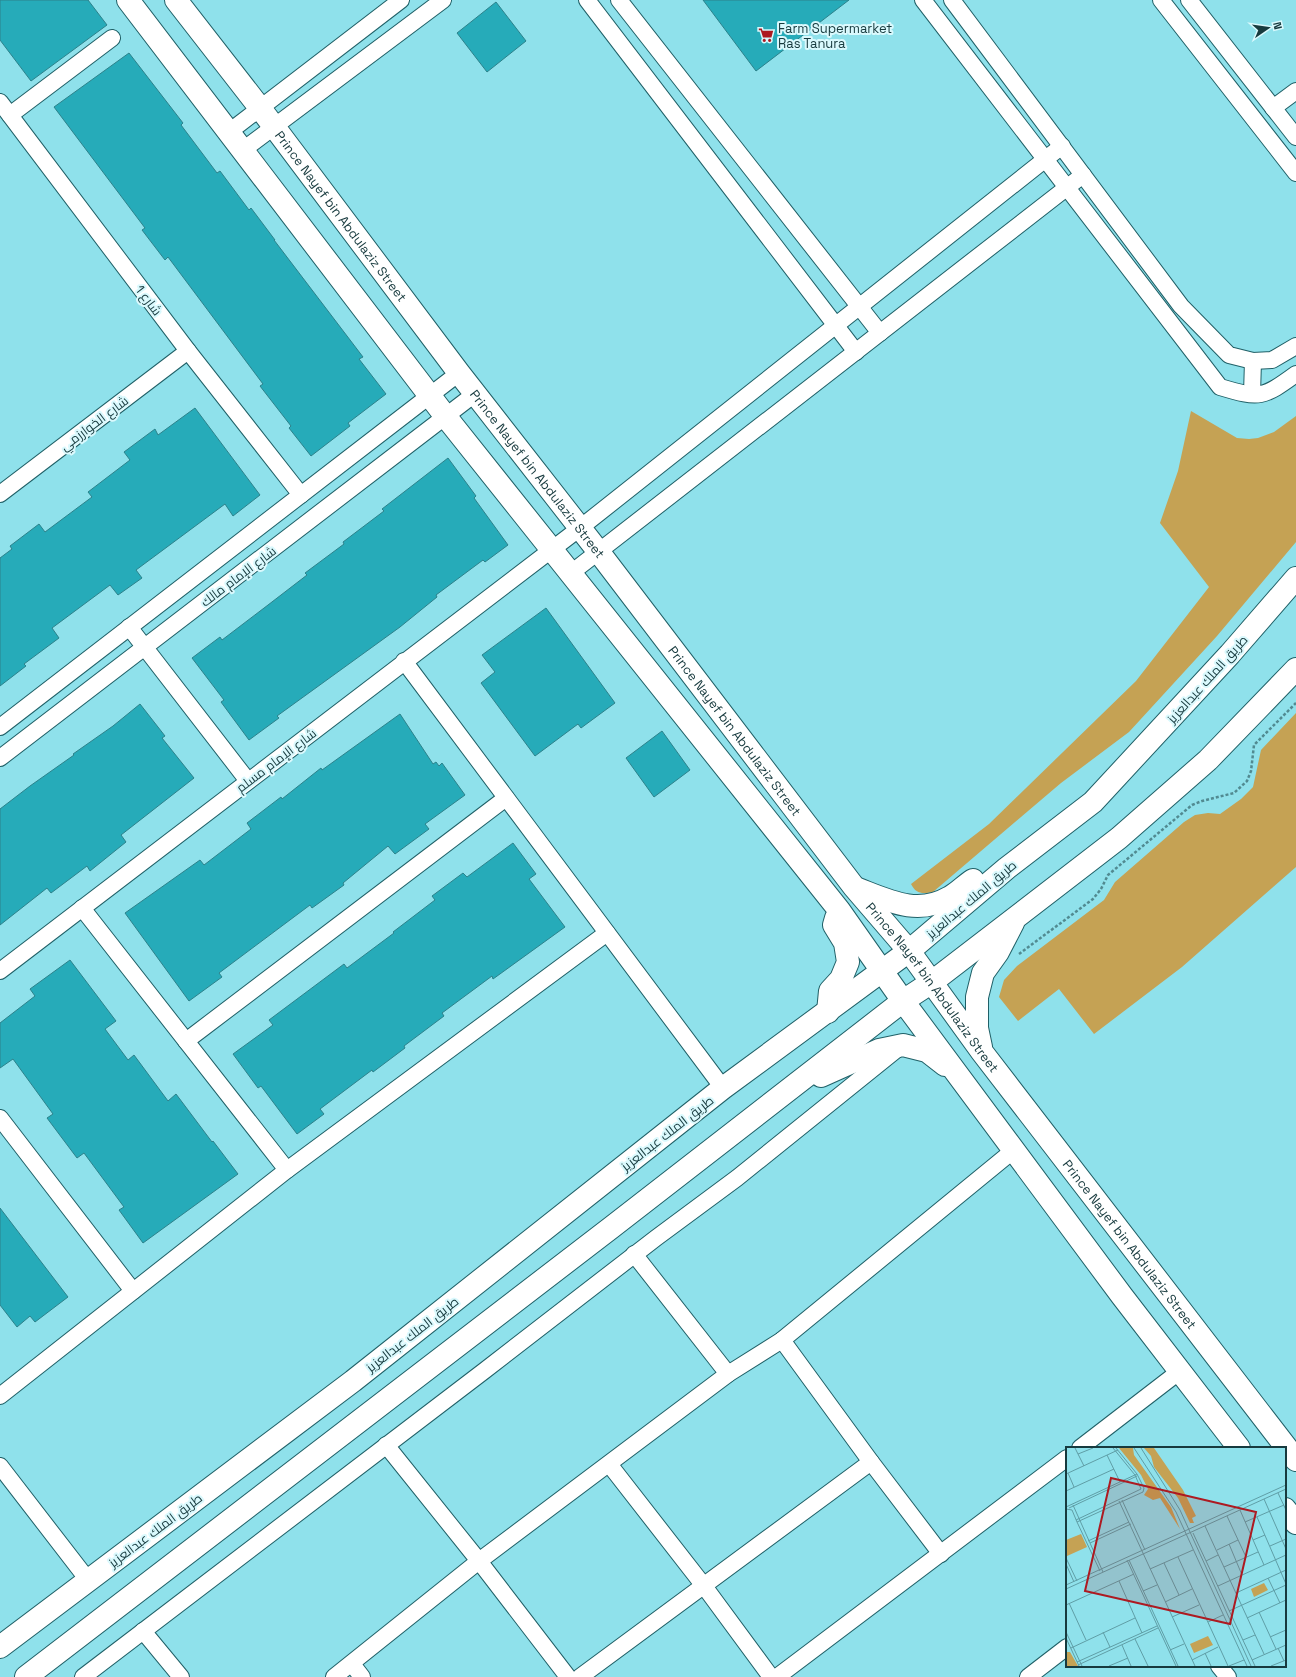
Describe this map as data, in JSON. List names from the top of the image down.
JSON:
{
  "streets": {
    "main road": ["Prince Nayef bin Abdulaziz Street", "طريق الملك عبدالعزيز"],
    "street": [
      "شارع 1",
      "شارع الخوارزمي",
      "شارع الإمام مالك",
      "شارع الإمام مسلم"
    ]
  },
  "crossings": [
    ["Prince Nayef bin Abdulaziz Street", "شارع الإمام مالك"],
    ["Prince Nayef bin Abdulaziz Street", "طريق الملك عبدالعزيز"],
    ["Prince Nayef bin Abdulaziz Street", "شارع الإمام مسلم"],
    ["شارع 1", "شارع الخوارزمي"],
    ["شارع 1", "شارع الإمام مالك"]
  ],
  "places": {
    "supermarket": ["Farm Supermarket Ras Tanura"]
  },
  "north": "right"
}
